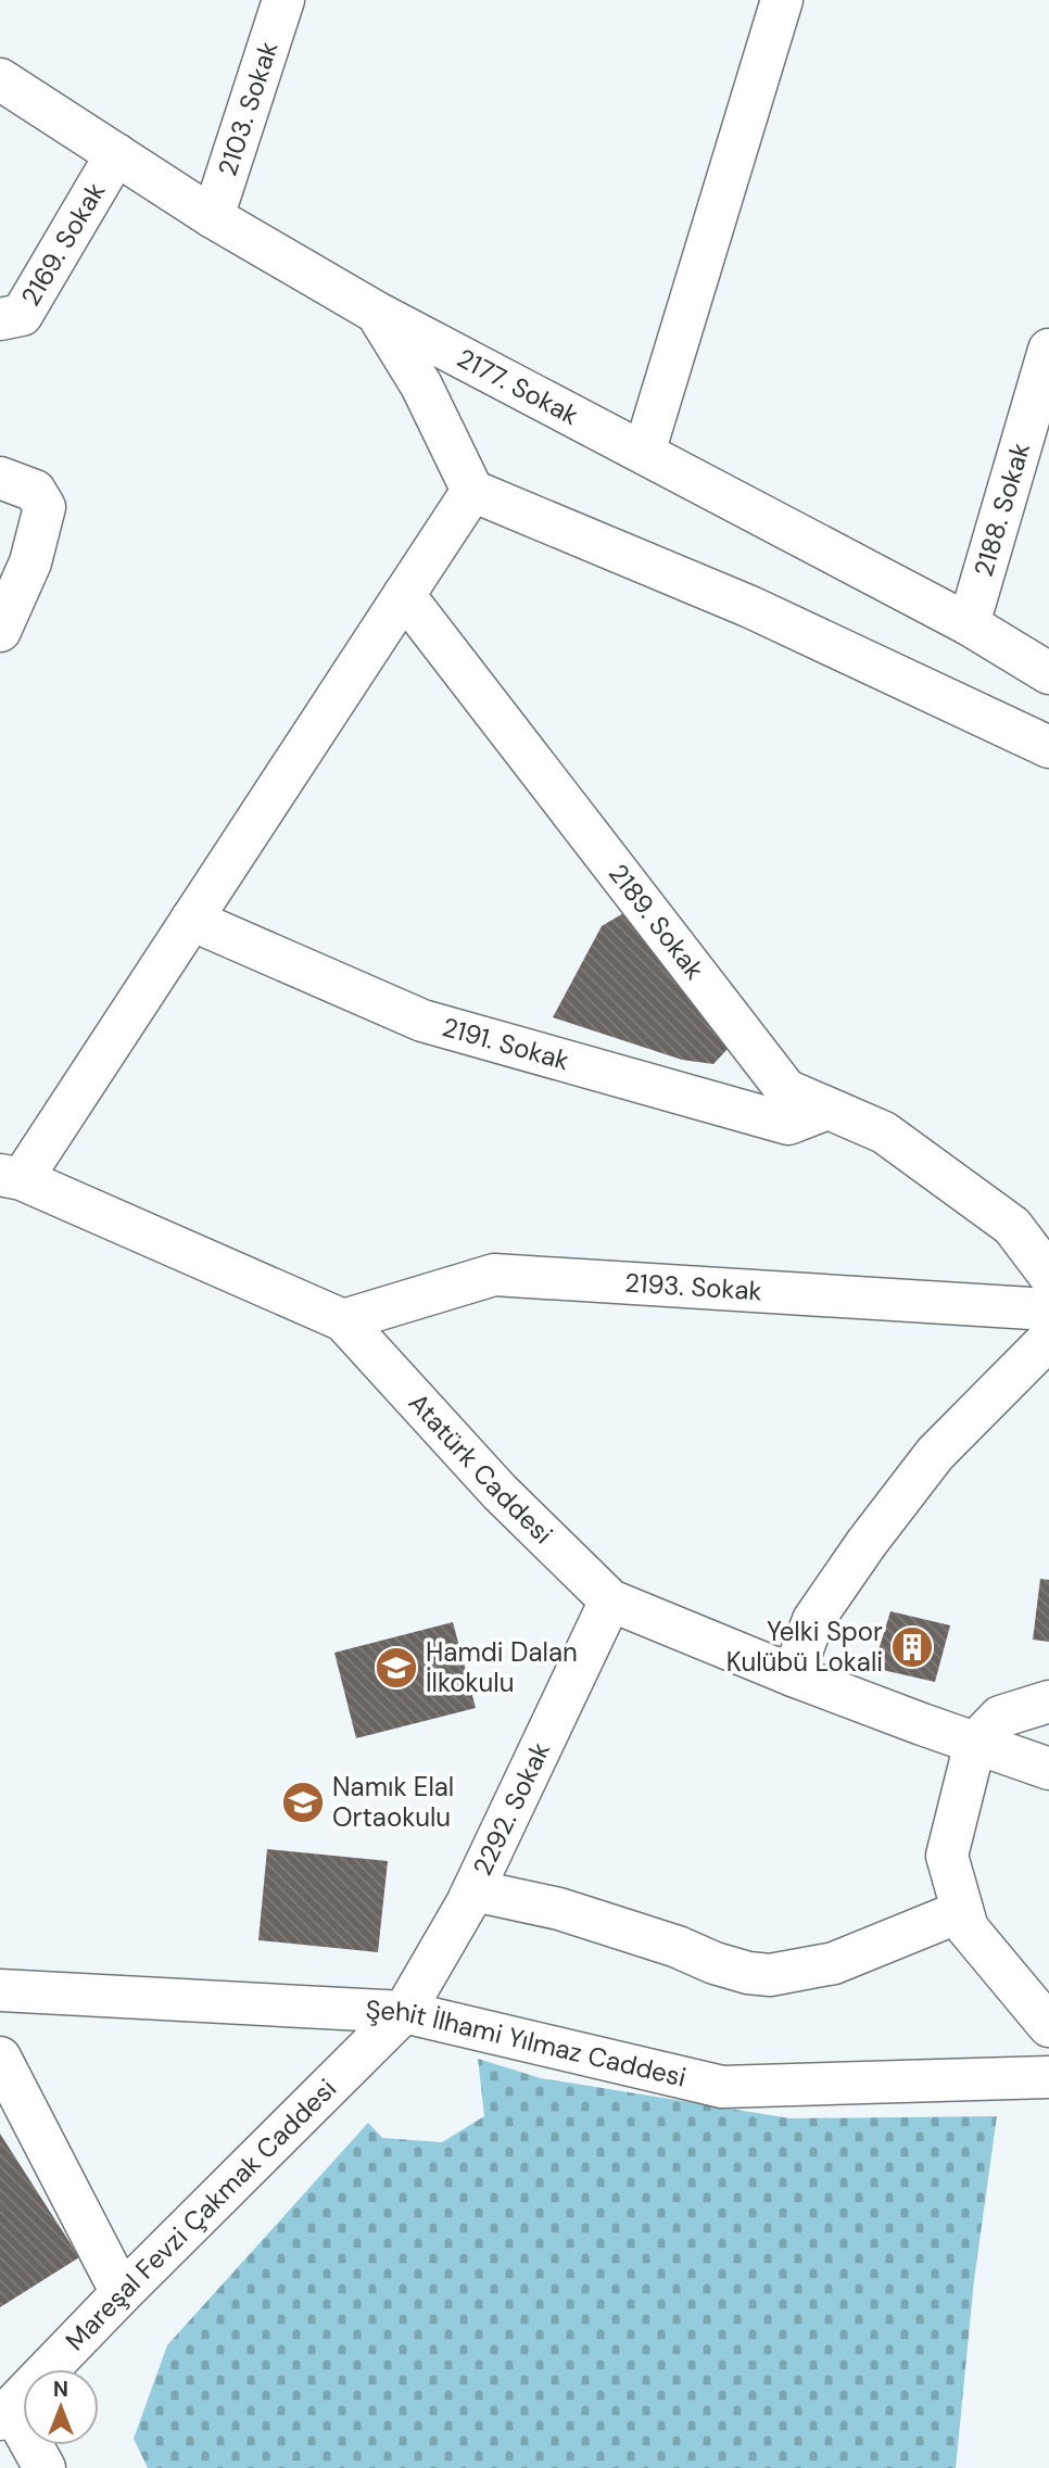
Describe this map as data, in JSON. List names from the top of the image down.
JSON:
{
  "streets": {
    "street": [
      "2103. Sokak",
      "2169. Sokak",
      "2177. Sokak",
      "2188. Sokak",
      "2189. Sokak",
      "2191. Sokak",
      "2193. Sokak",
      "Atatürk Caddesi",
      "2292. Sokak",
      "Şehit İlhami Yılmaz Caddesi",
      "Mareşal Fevzi Çakmak Caddesi"
    ]
  },
  "crossings": [
    ["2103. Sokak", "2177. Sokak"],
    ["2169. Sokak", "2177. Sokak"],
    ["2177. Sokak", "2188. Sokak"],
    ["2189. Sokak", "2191. Sokak"],
    ["2193. Sokak", "Atatürk Caddesi"],
    ["Atatürk Caddesi", "2292. Sokak"],
    ["2292. Sokak", "Şehit İlhami Yılmaz Caddesi"],
    ["2292. Sokak", "Mareşal Fevzi Çakmak Caddesi"],
    ["Şehit İlhami Yılmaz Caddesi", "Mareşal Fevzi Çakmak Caddesi"]
  ],
  "places": {
    "building": ["Yelki Spor Kulübü Lokali"],
    "school or university": ["Hamdi Dalan İlkokulu", "Namık Elal Ortaokulu"]
  },
  "north": "top"
}
